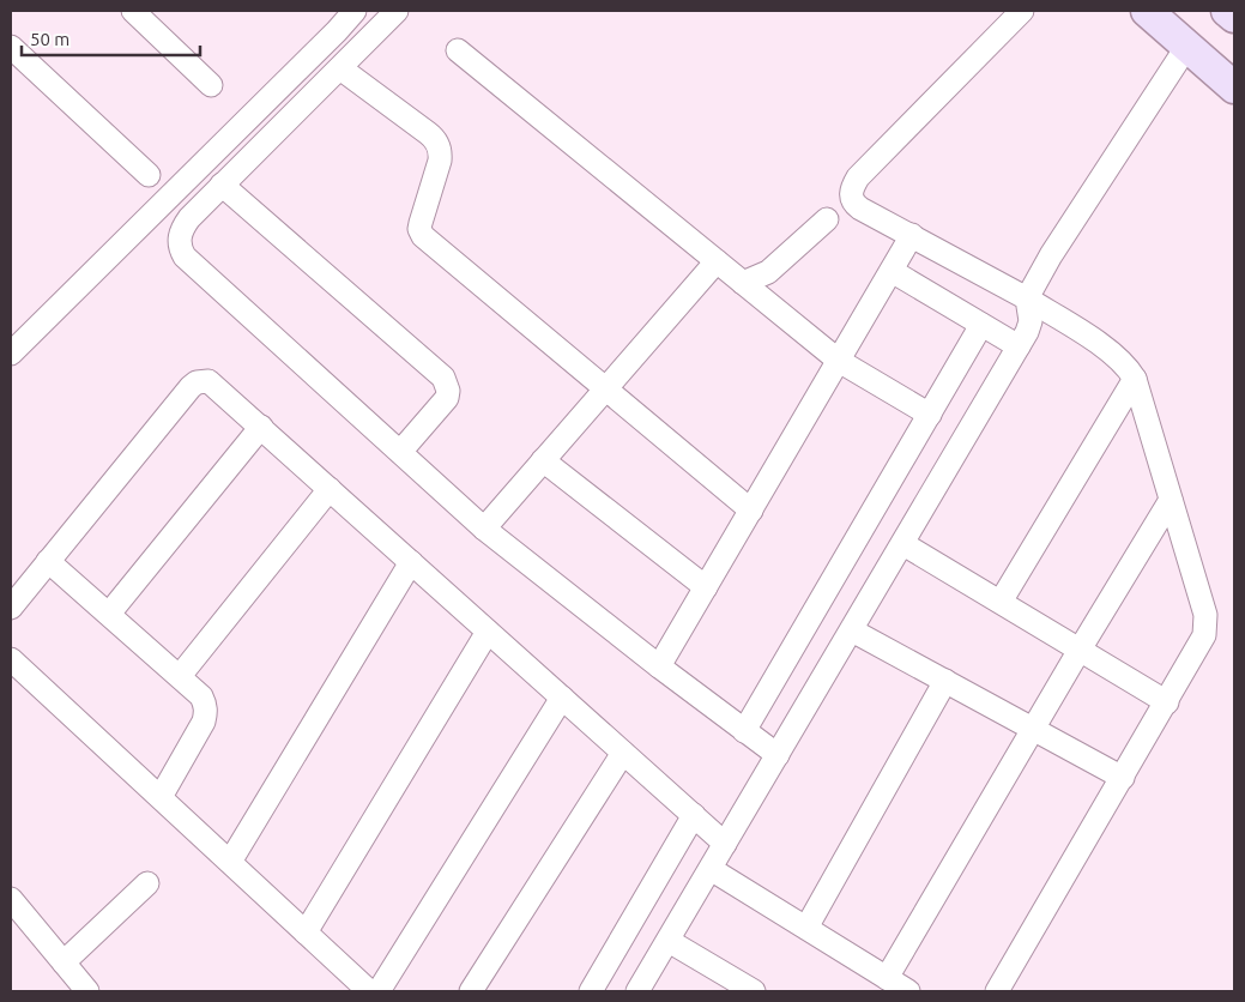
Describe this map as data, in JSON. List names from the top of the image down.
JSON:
{
  "scale_bar": "50 m"
}
